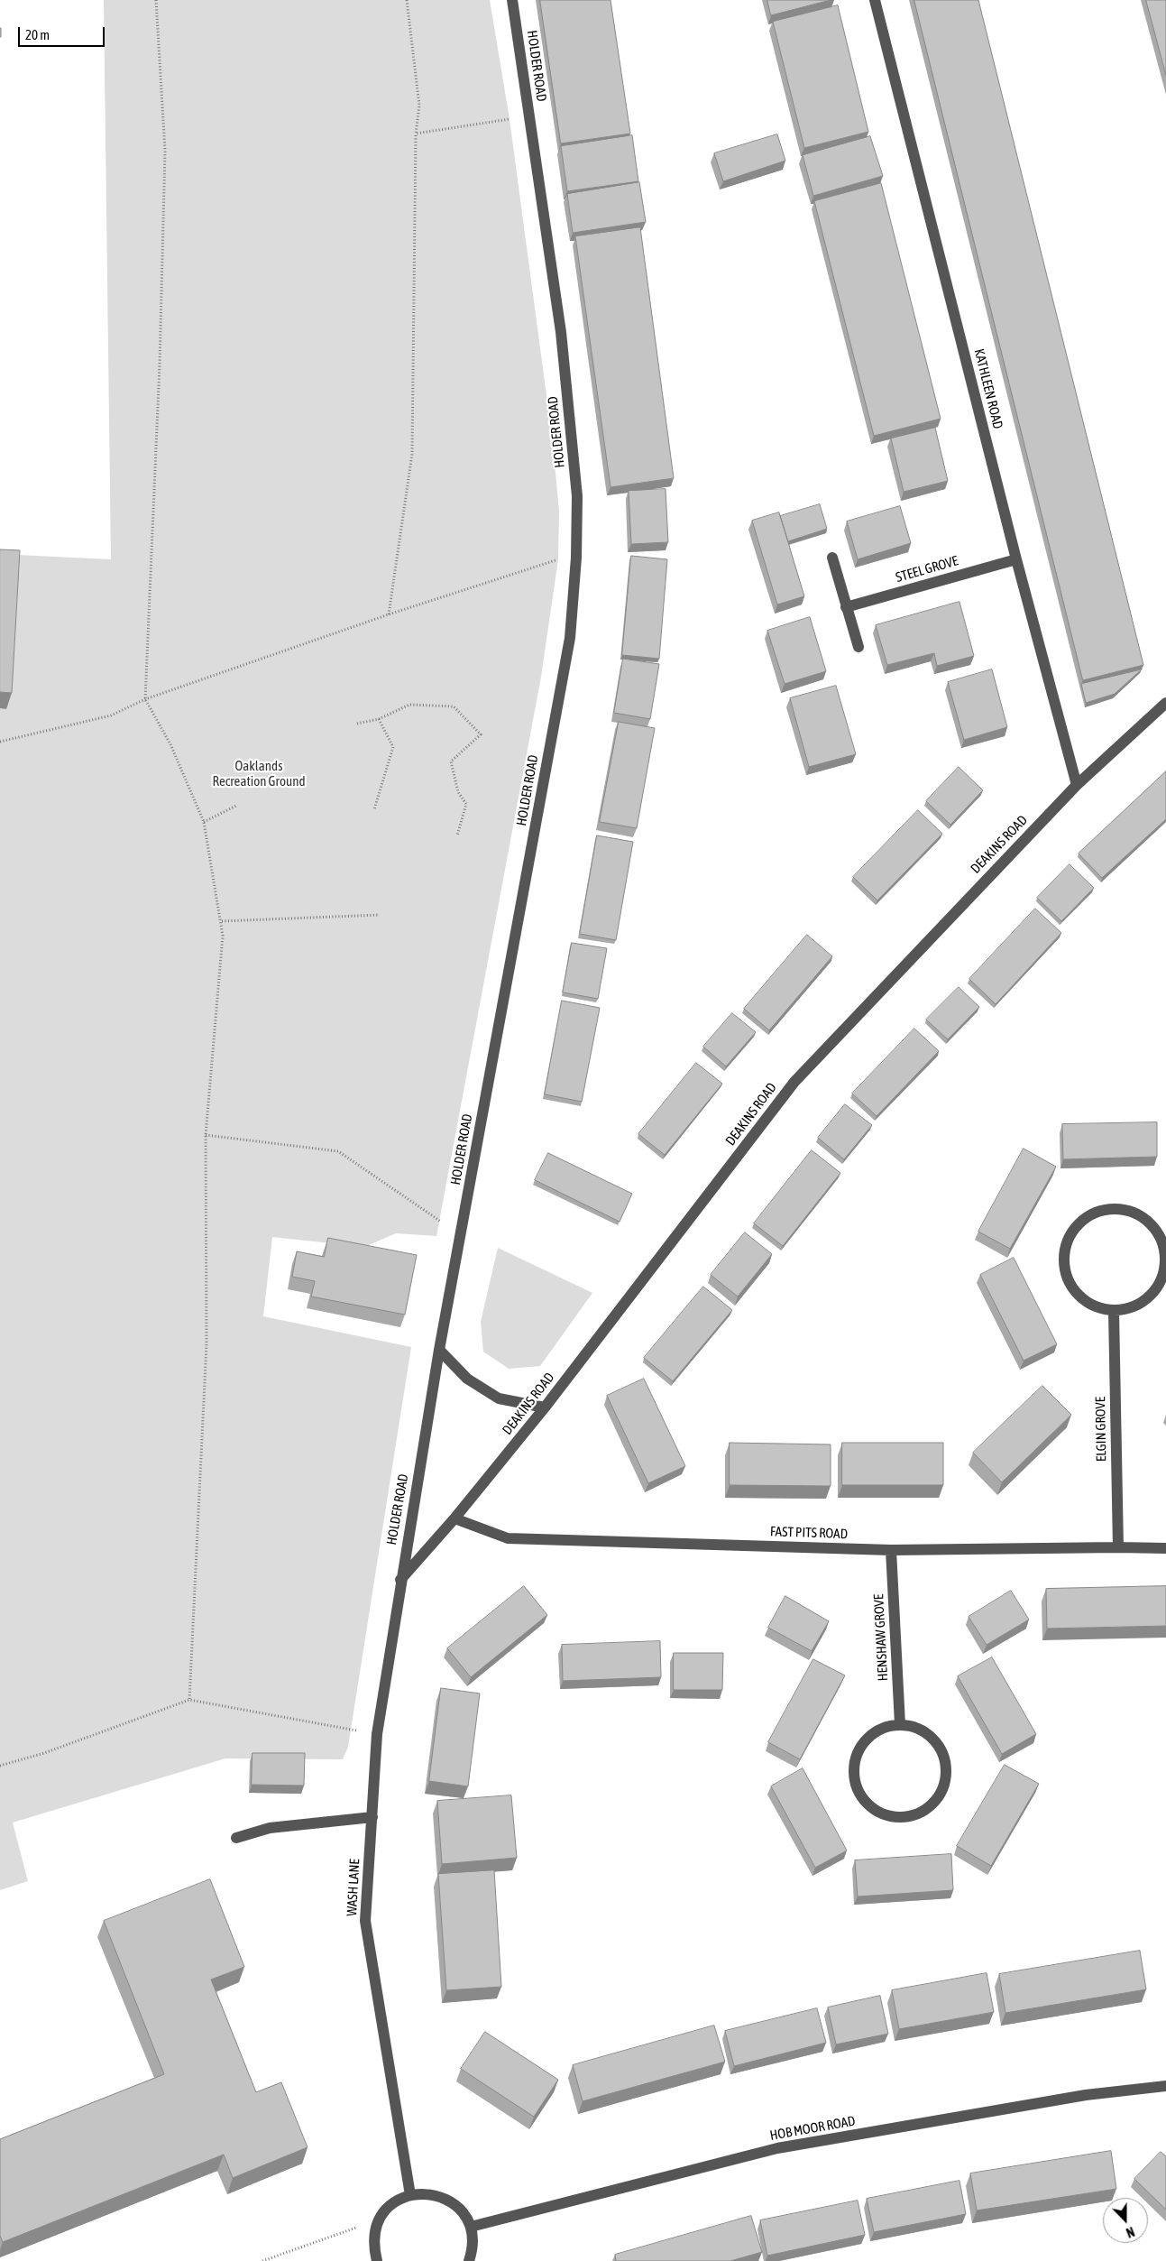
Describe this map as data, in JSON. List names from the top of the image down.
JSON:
{
  "streets": {
    "street": [
      "HOLDER ROAD",
      "KATHLEEN ROAD",
      "STEEL GROVE",
      "DEAKINS ROAD",
      "ELGIN GROVE",
      "FAST PITS ROAD",
      "HENSHAW GROVE",
      "WASH LANE",
      "HOB MOOR ROAD"
    ]
  },
  "crossings": [
    ["HOLDER ROAD", "DEAKINS ROAD"],
    ["HOLDER ROAD", "WASH LANE"],
    ["KATHLEEN ROAD", "STEEL GROVE"],
    ["KATHLEEN ROAD", "DEAKINS ROAD"],
    ["DEAKINS ROAD", "FAST PITS ROAD"],
    ["DEAKINS ROAD", "WASH LANE"],
    ["ELGIN GROVE", "FAST PITS ROAD"],
    ["FAST PITS ROAD", "HENSHAW GROVE"]
  ],
  "parks": ["Oaklands Recreation Ground"],
  "scale_bar": "20 m",
  "north": "bottom"
}
